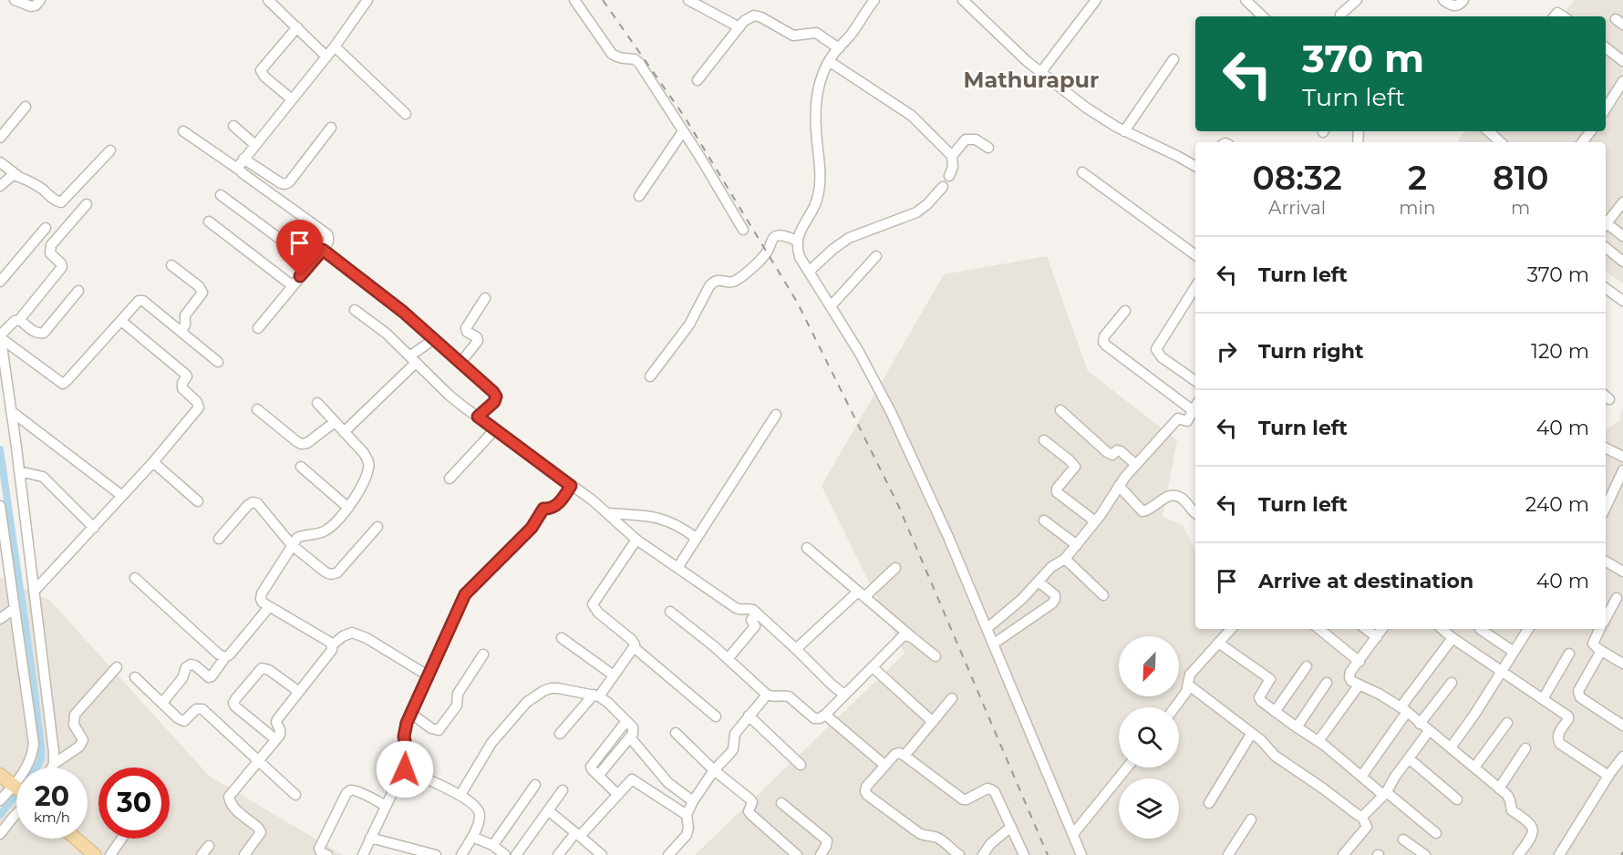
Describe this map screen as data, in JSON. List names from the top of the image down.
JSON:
{
  "districts": ["Mathurapur"],
  "north": "bottom left",
  "page": {
    "turn": ["370 m", "Turn left"],
    "eta": [
      "08:32",
      "Arrival",
      "2",
      "min",
      "810",
      "m"
    ],
    "list": [
      {
        "name": "Turn left",
        "value": "370 m"
      },
      {
        "name": "Turn right",
        "value": "120 m"
      },
      {
        "name": "Turn left",
        "value": "40 m"
      },
      {
        "name": "Turn left",
        "value": "240 m"
      },
      {
        "name": "Arrive at destination",
        "value": "40 m"
      }
    ],
    "speed": "20 km/h",
    "limit": "30"
  }
}
